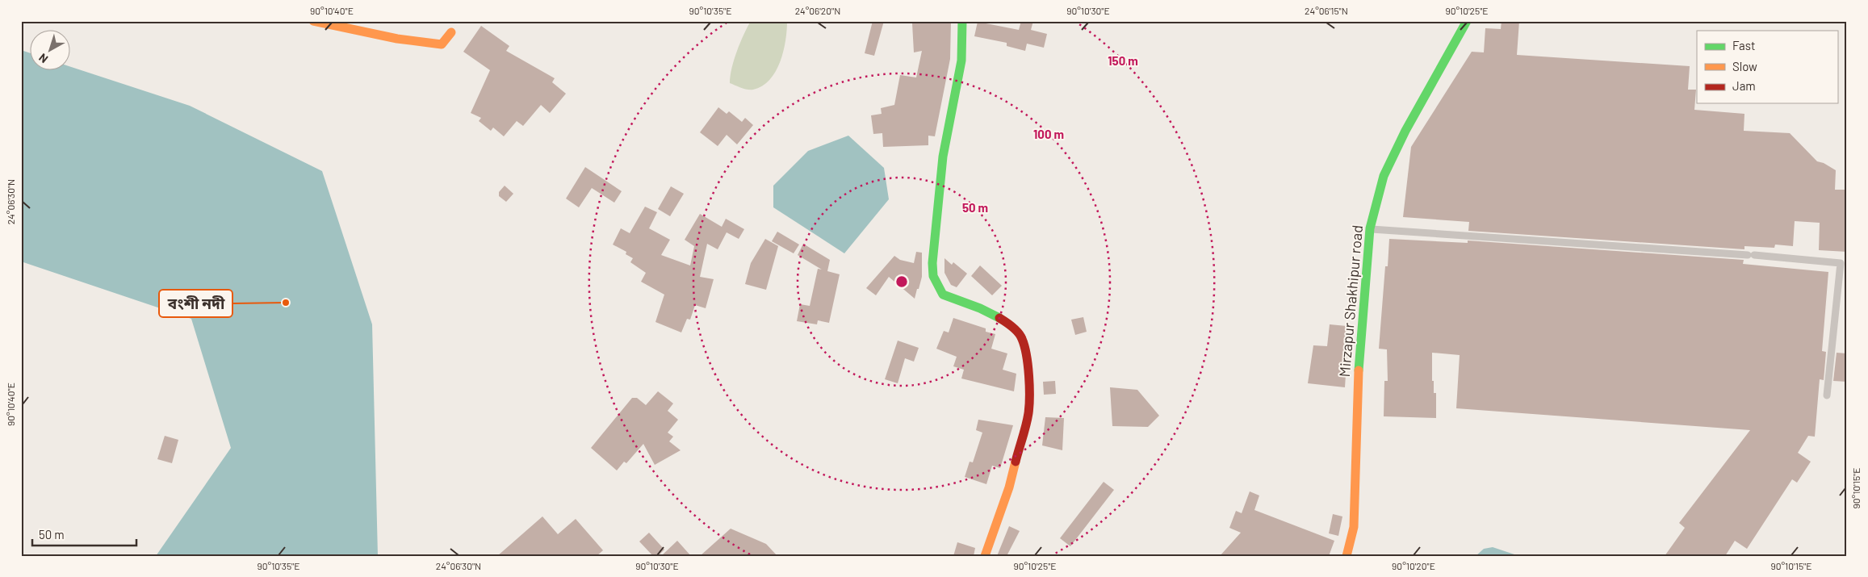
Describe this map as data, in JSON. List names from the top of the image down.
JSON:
{
  "streets": {
    "street": ["Mirzapur Shakhipur road"]
  },
  "places": ["বংশী নদী"],
  "legend": ["Fast", "Slow", "Jam"],
  "scale_bar": "50 m",
  "north": "bottom left",
  "coordinates": [
    "90°10'40\"E",
    "90°10'35\"E",
    "24°06'20\"N",
    "90°10'30\"E",
    "24°06'15\"N",
    "90°10'25\"E",
    "24°06'30\"N",
    "90°10'15\"E",
    "90°10'20\"E"
  ],
  "rings": ["150 m", "100 m", "50 m"]
}
